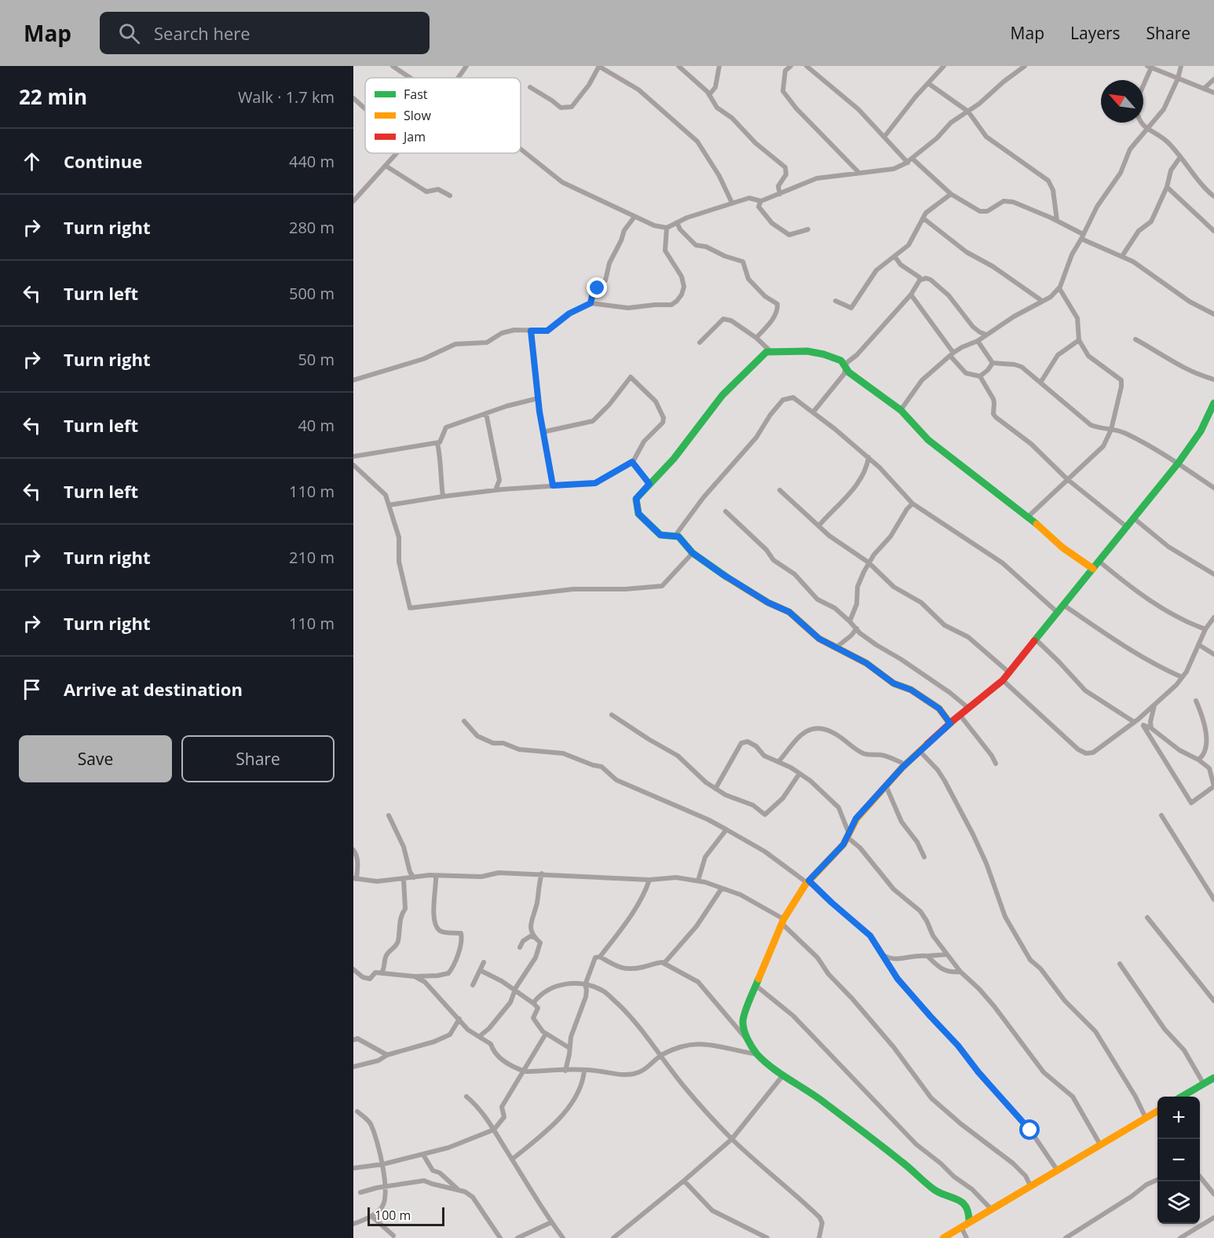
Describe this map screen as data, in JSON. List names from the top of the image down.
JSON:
{
  "legend": ["Fast", "Slow", "Jam"],
  "scale_bar": "100 m",
  "north": "top left",
  "page": {
    "header": "Map",
    "search": "Search here",
    "nav": ["Map", "Layers", "Share"],
    "heading": ["22 min", "Walk · 1.7 km"],
    "list": [
      ["Continue", "440 m"],
      ["Turn right", "280 m"],
      ["Turn left", "500 m"],
      ["Turn right", "50 m"],
      ["Turn left", "40 m"],
      ["Turn left", "110 m"],
      ["Turn right", "210 m"],
      ["Turn right", "110 m"],
      "Arrive at destination"
    ],
    "buttons": ["Save", "Share"],
    "map_buttons": ["+", "−"],
    "scale": "100 m"
  }
}
